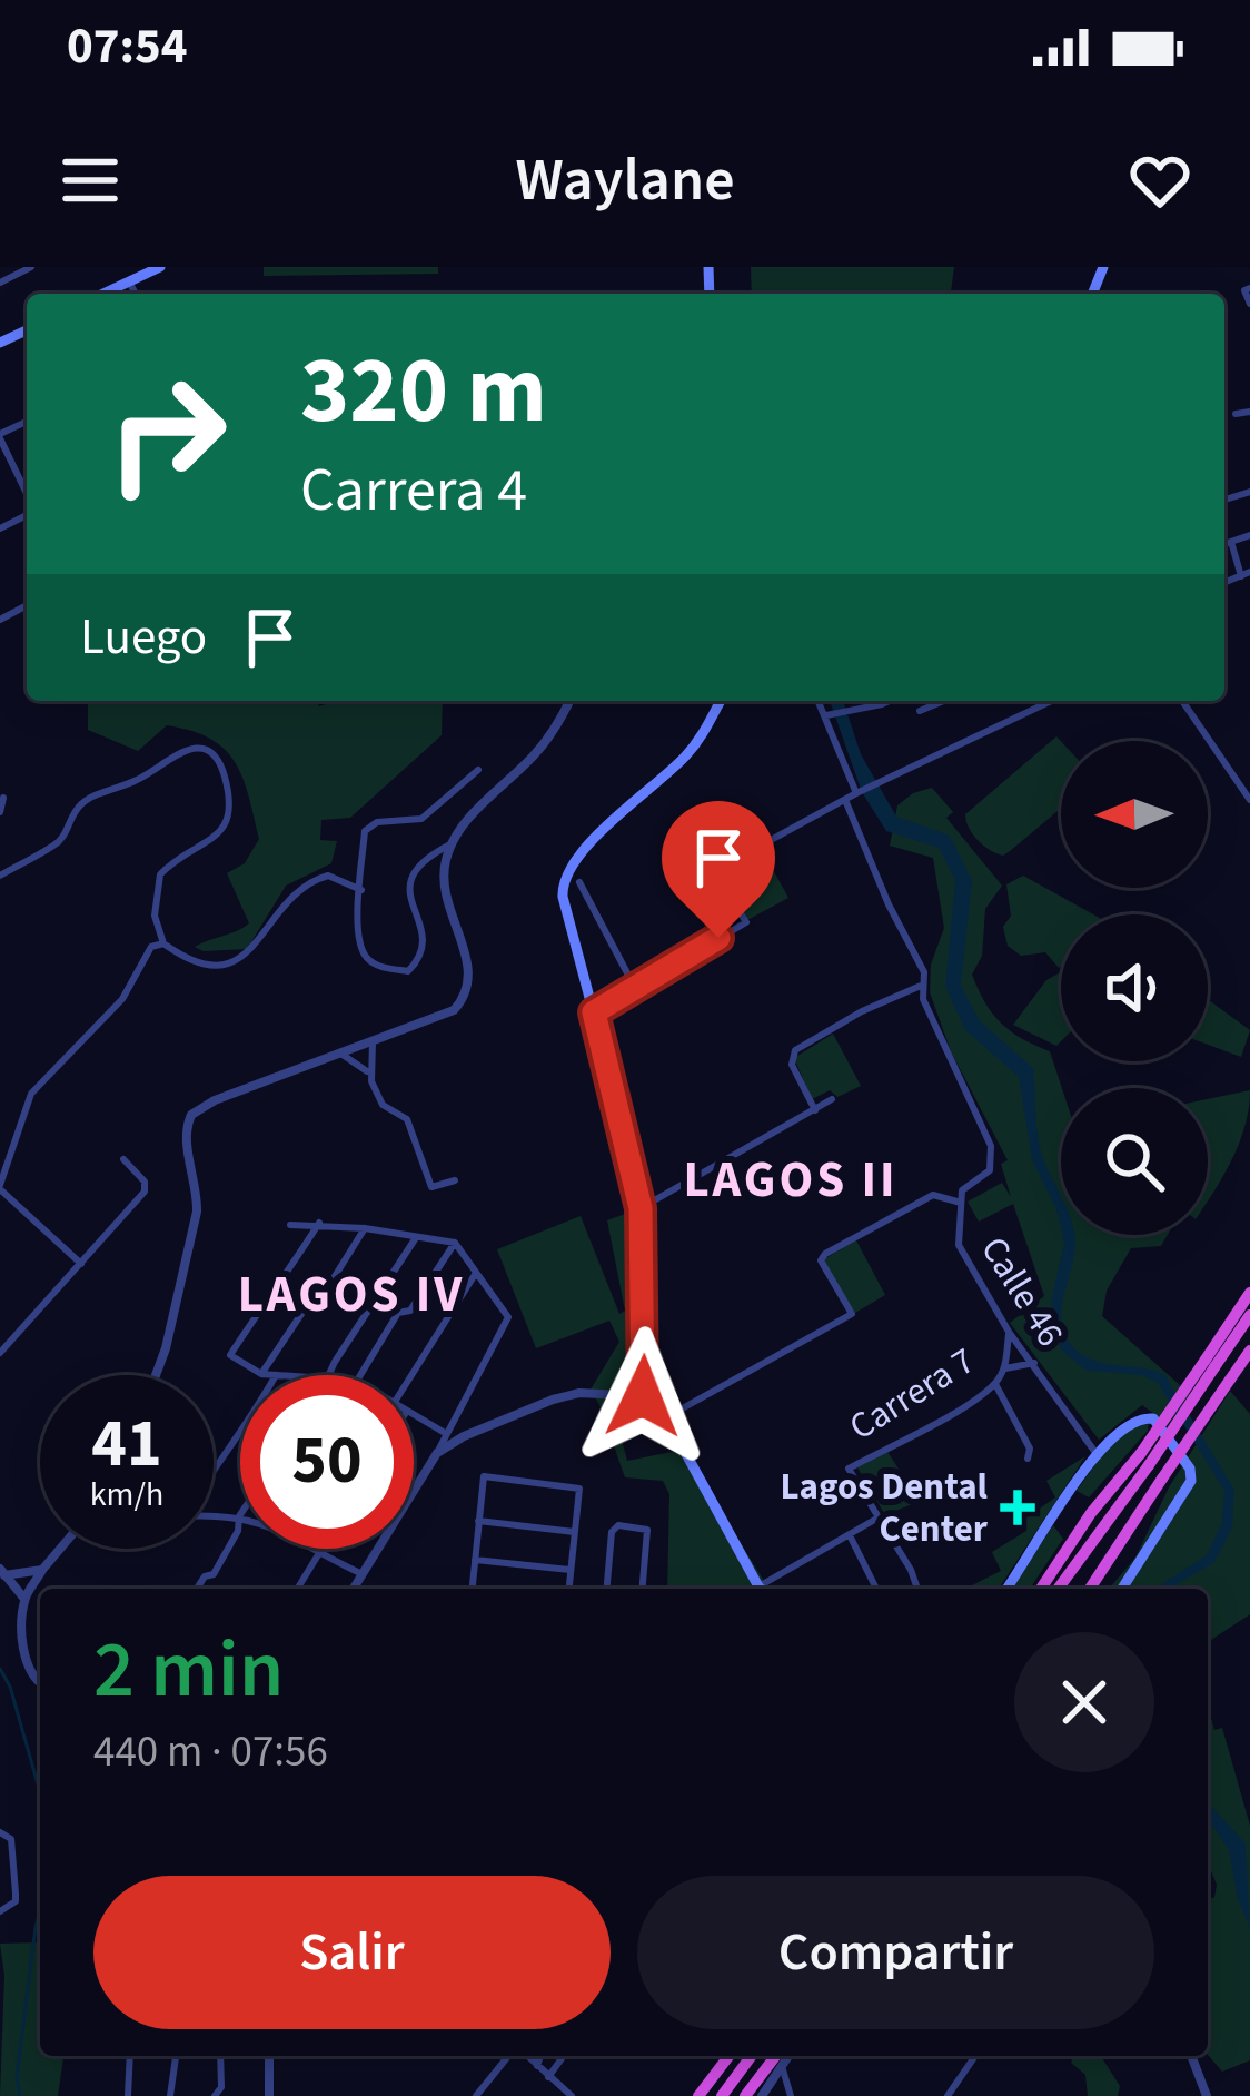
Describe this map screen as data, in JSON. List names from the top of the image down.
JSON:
{
  "streets": {
    "street": ["Calle 46", "Carrera 7"]
  },
  "crossings": [
    ["Calle 46", "Carrera 7"]
  ],
  "districts": ["LAGOS II", "LAGOS IV"],
  "places": {
    "health": ["Lagos Dental Center"]
  },
  "north": "left",
  "page": {
    "status": "07:54",
    "header": "Waylane",
    "turn": ["320 m", "Carrera 4"],
    "then": "Luego",
    "speed": "41 km/h",
    "limit": "50",
    "heading": ["2 min", "440 m · 07:56"],
    "buttons": ["Salir", "Compartir"]
  }
}
